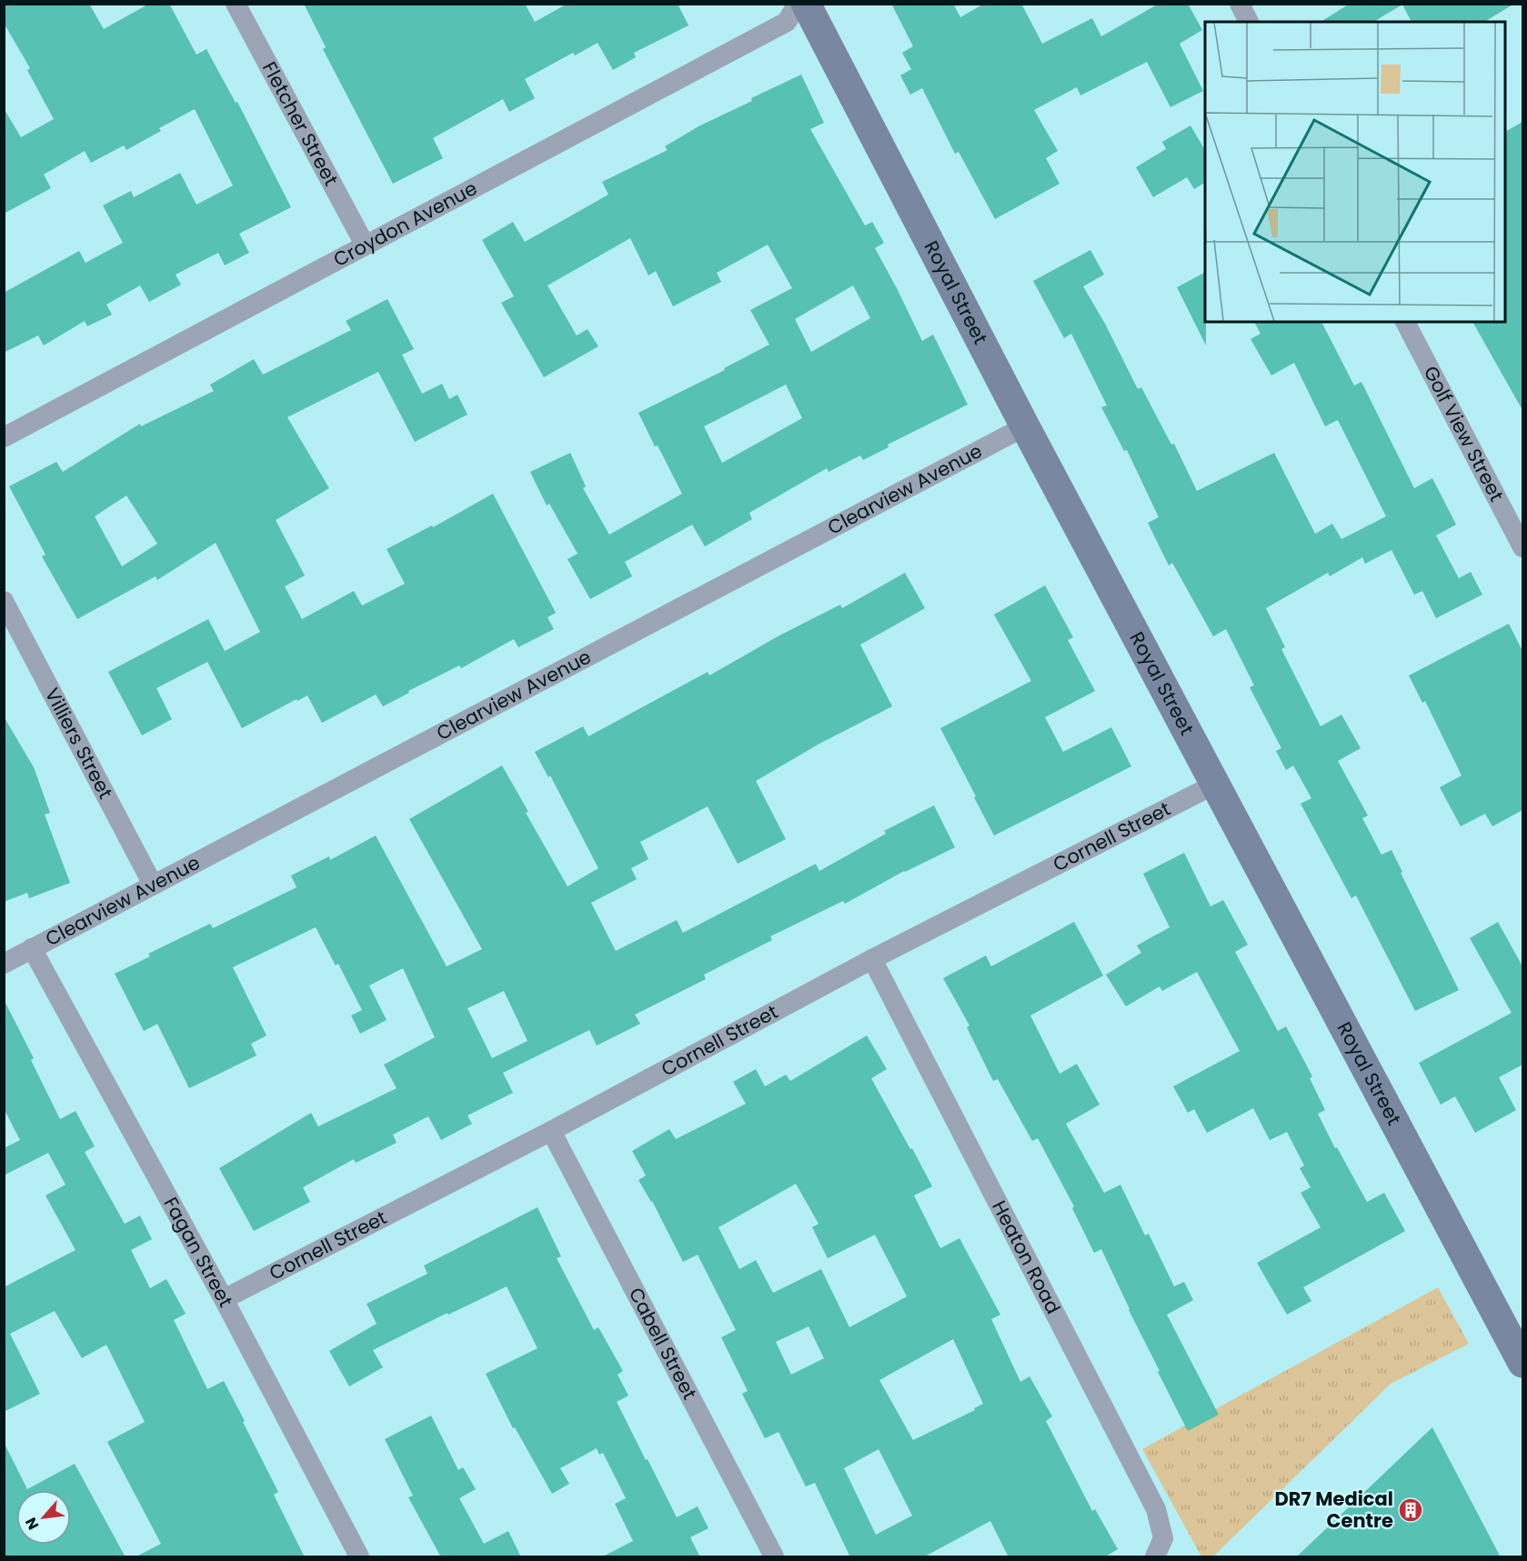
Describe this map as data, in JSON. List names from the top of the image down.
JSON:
{
  "streets": {
    "main road": ["Royal Street"],
    "street": [
      "Fletcher Street",
      "Croydon Avenue",
      "Golf View Street",
      "Clearview Avenue",
      "Villiers Street",
      "Cornell Street",
      "Fagan Street",
      "Heaton Road",
      "Cabell Street"
    ]
  },
  "crossings": [
    ["Fletcher Street", "Croydon Avenue"],
    ["Royal Street", "Clearview Avenue"],
    ["Royal Street", "Cornell Street"],
    ["Clearview Avenue", "Villiers Street"],
    ["Clearview Avenue", "Fagan Street"],
    ["Cornell Street", "Fagan Street"],
    ["Cornell Street", "Heaton Road"],
    ["Cornell Street", "Cabell Street"]
  ],
  "places": {
    "building": ["DR7 Medical Centre"]
  },
  "north": "bottom left"
}
